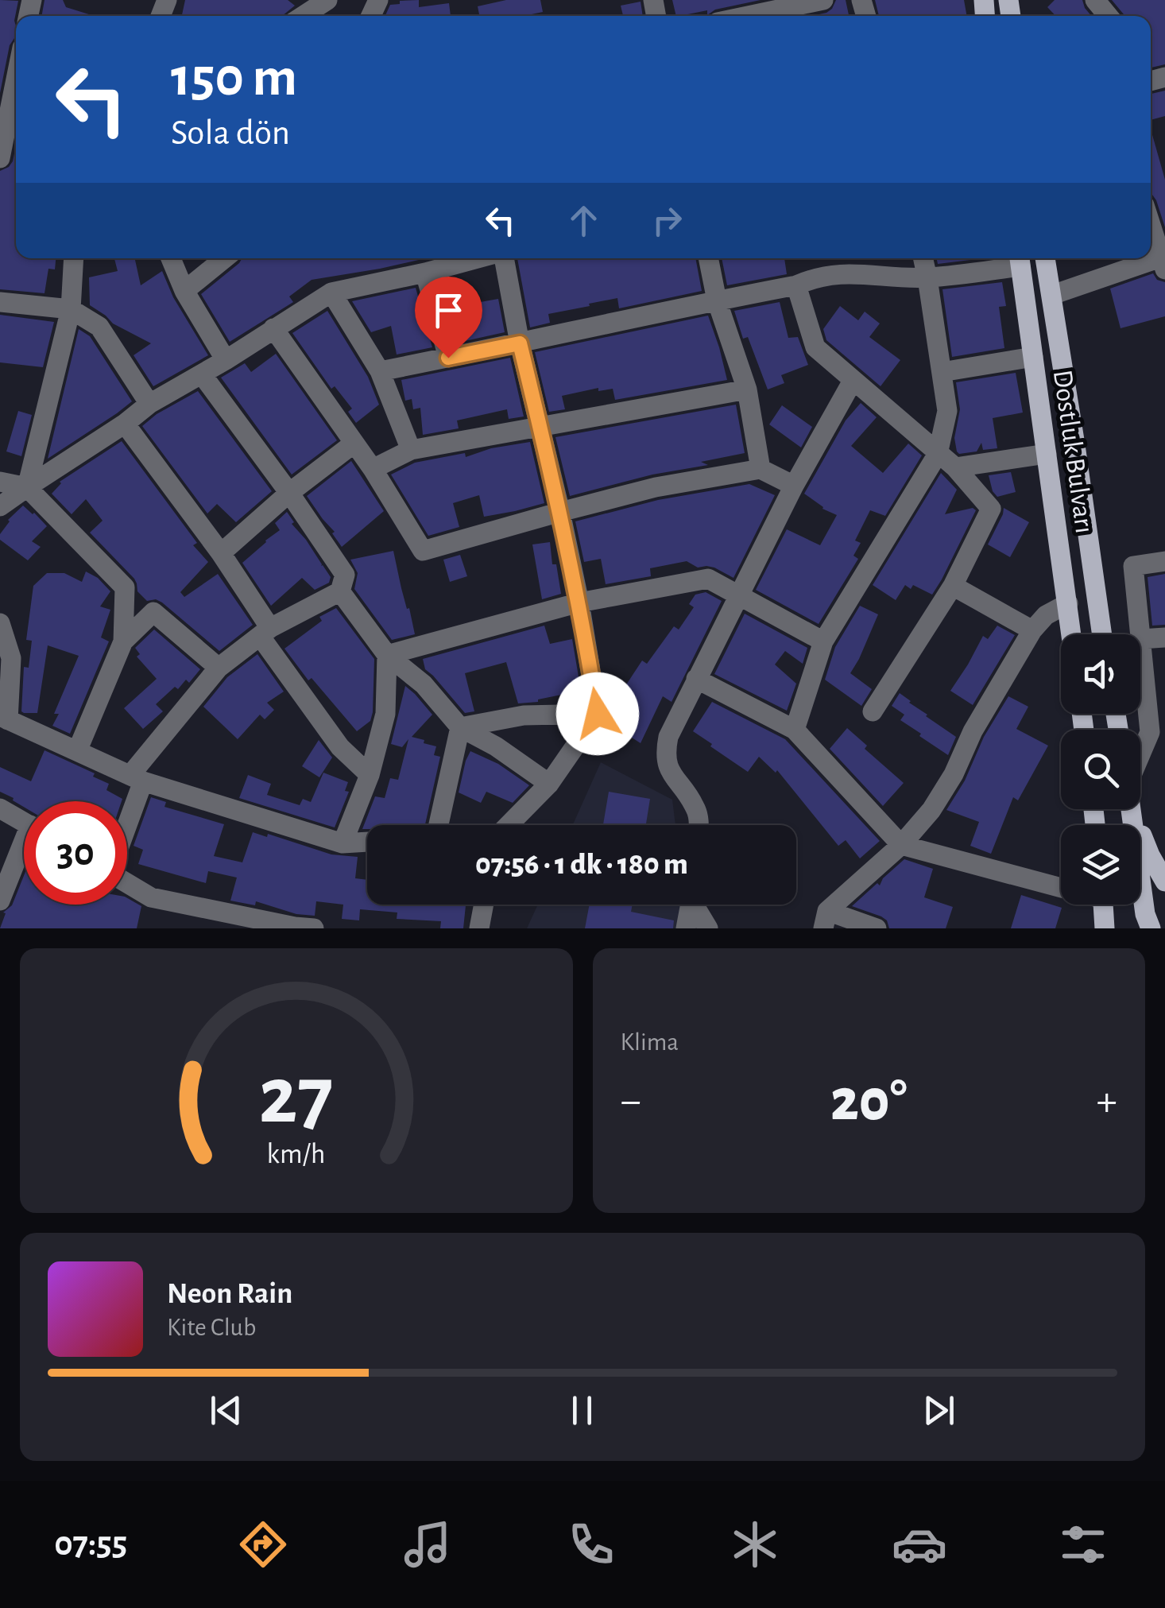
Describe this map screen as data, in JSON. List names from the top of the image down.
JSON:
{
  "streets": {
    "main road": ["Dostluk Bulvarı"]
  },
  "page": {
    "turn": ["150 m", "Sola dön"],
    "limit": "30",
    "trip": "07:56 · 1 dk · 180 m",
    "tile": "Klima",
    "heat": ["−", "20°", "+"],
    "song": ["Neon Rain", "Kite Club"],
    "tabs": "07:55",
    "gauge": ["27", "km/h"]
  }
}
